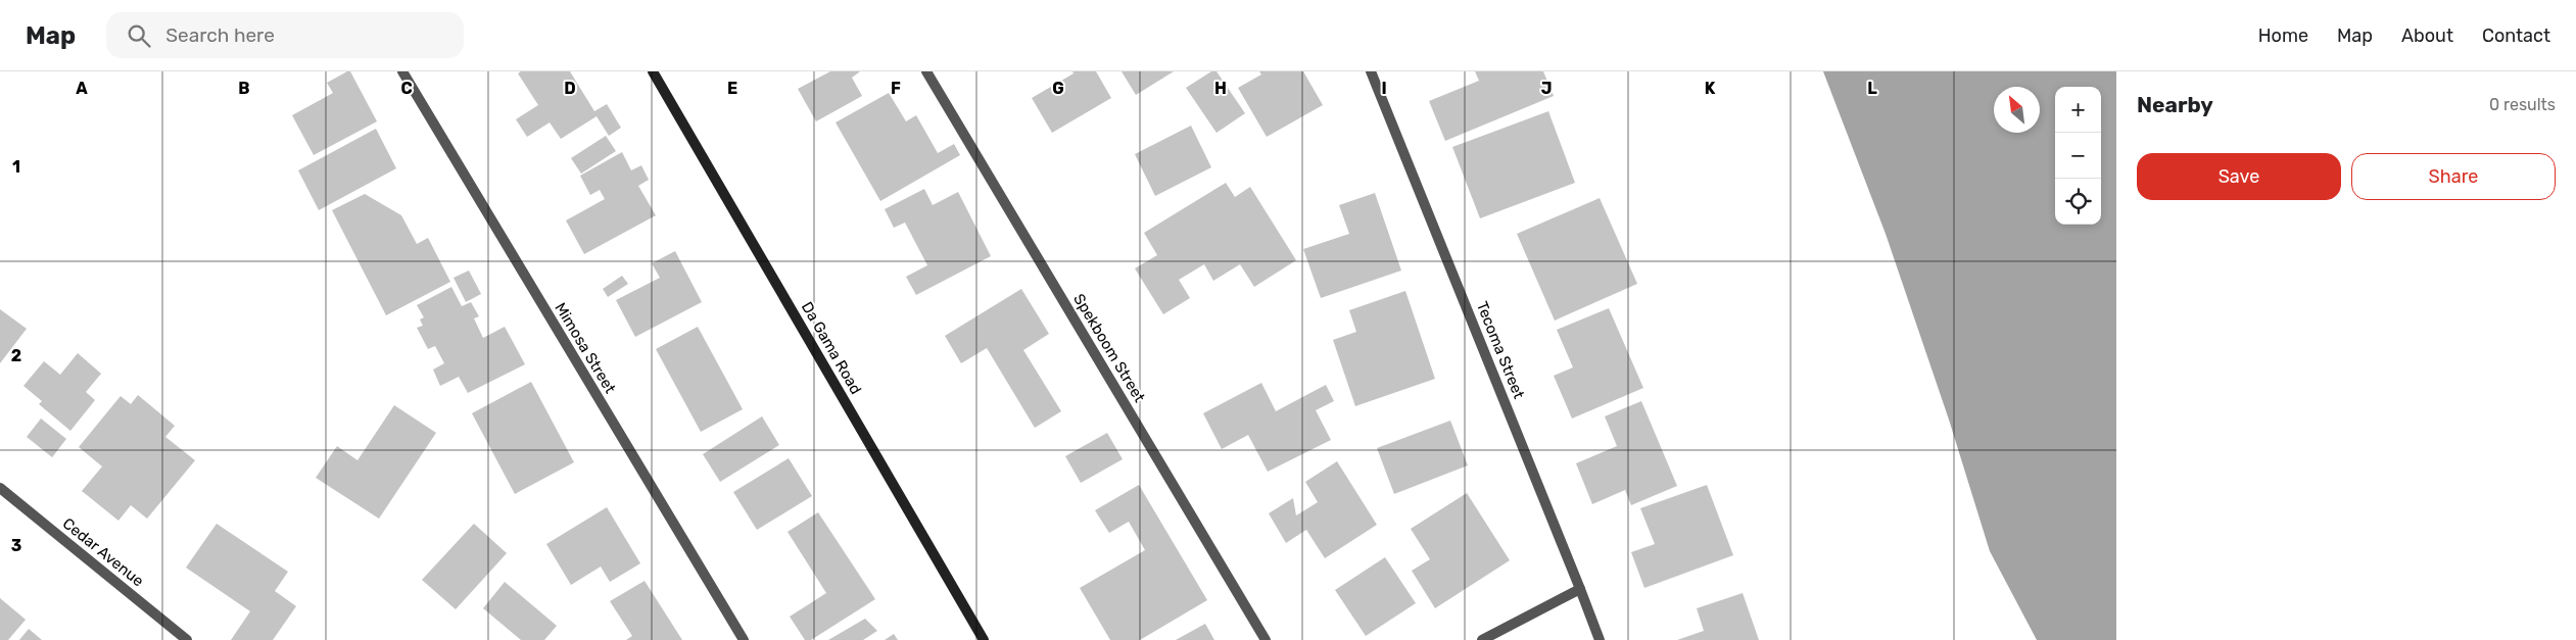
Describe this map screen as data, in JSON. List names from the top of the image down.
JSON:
{
  "streets": {
    "street": [
      "Mimosa Street",
      "Da Gama Road",
      "Spekboom Street",
      "Tecoma Street",
      "Cedar Avenue"
    ]
  },
  "north": "top left",
  "page": {
    "header": "Map",
    "search": "Search here",
    "nav": [
      "Home",
      "Map",
      "About",
      "Contact"
    ],
    "heading": ["Nearby", "0 results"],
    "map_buttons": ["+", "−"],
    "buttons": ["Save", "Share"]
  },
  "grid": {
    "columns": [
      "A",
      "B",
      "C",
      "D",
      "E",
      "F",
      "G",
      "H",
      "I",
      "J",
      "K",
      "L"
    ],
    "rows": ["1", "2", "3"]
  }
}
